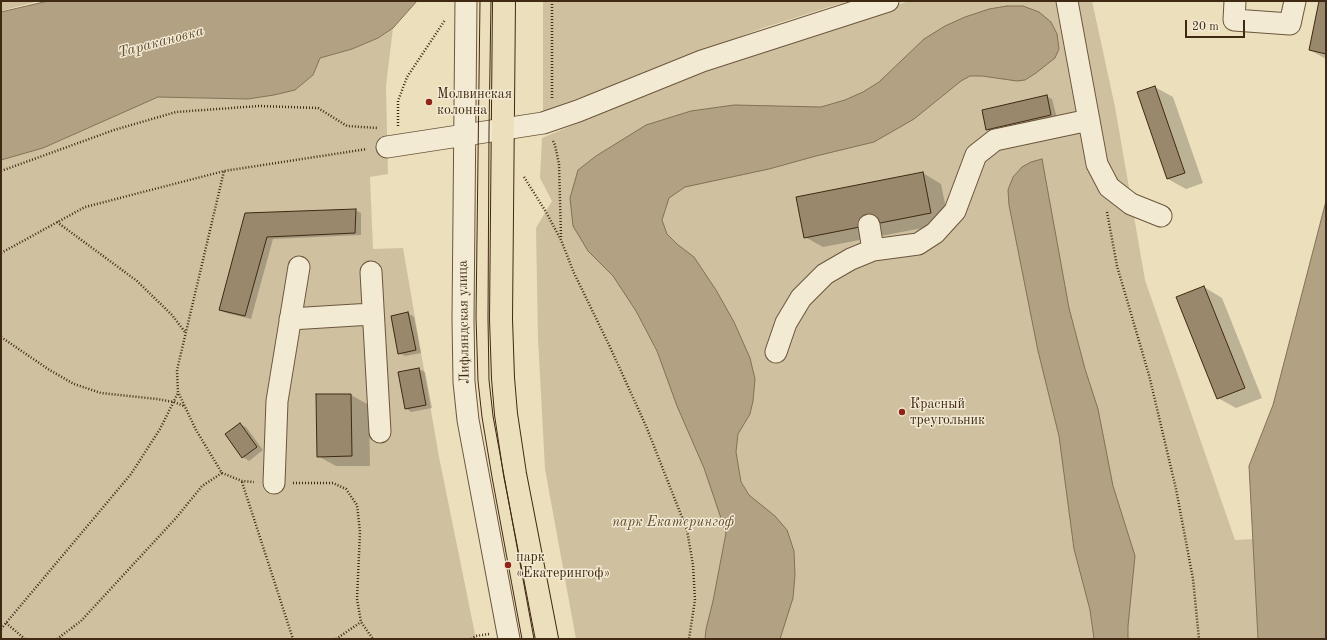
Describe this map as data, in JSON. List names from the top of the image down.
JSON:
{
  "streets": {
    "street": ["Лифляндская улица"]
  },
  "water": ["Таракановка"],
  "parks": ["парк Екатерингоф"],
  "places": ["Молвинская колонна", "Красный треугольник", "парк «Екатерингоф»"],
  "scale_bar": "20 m"
}
